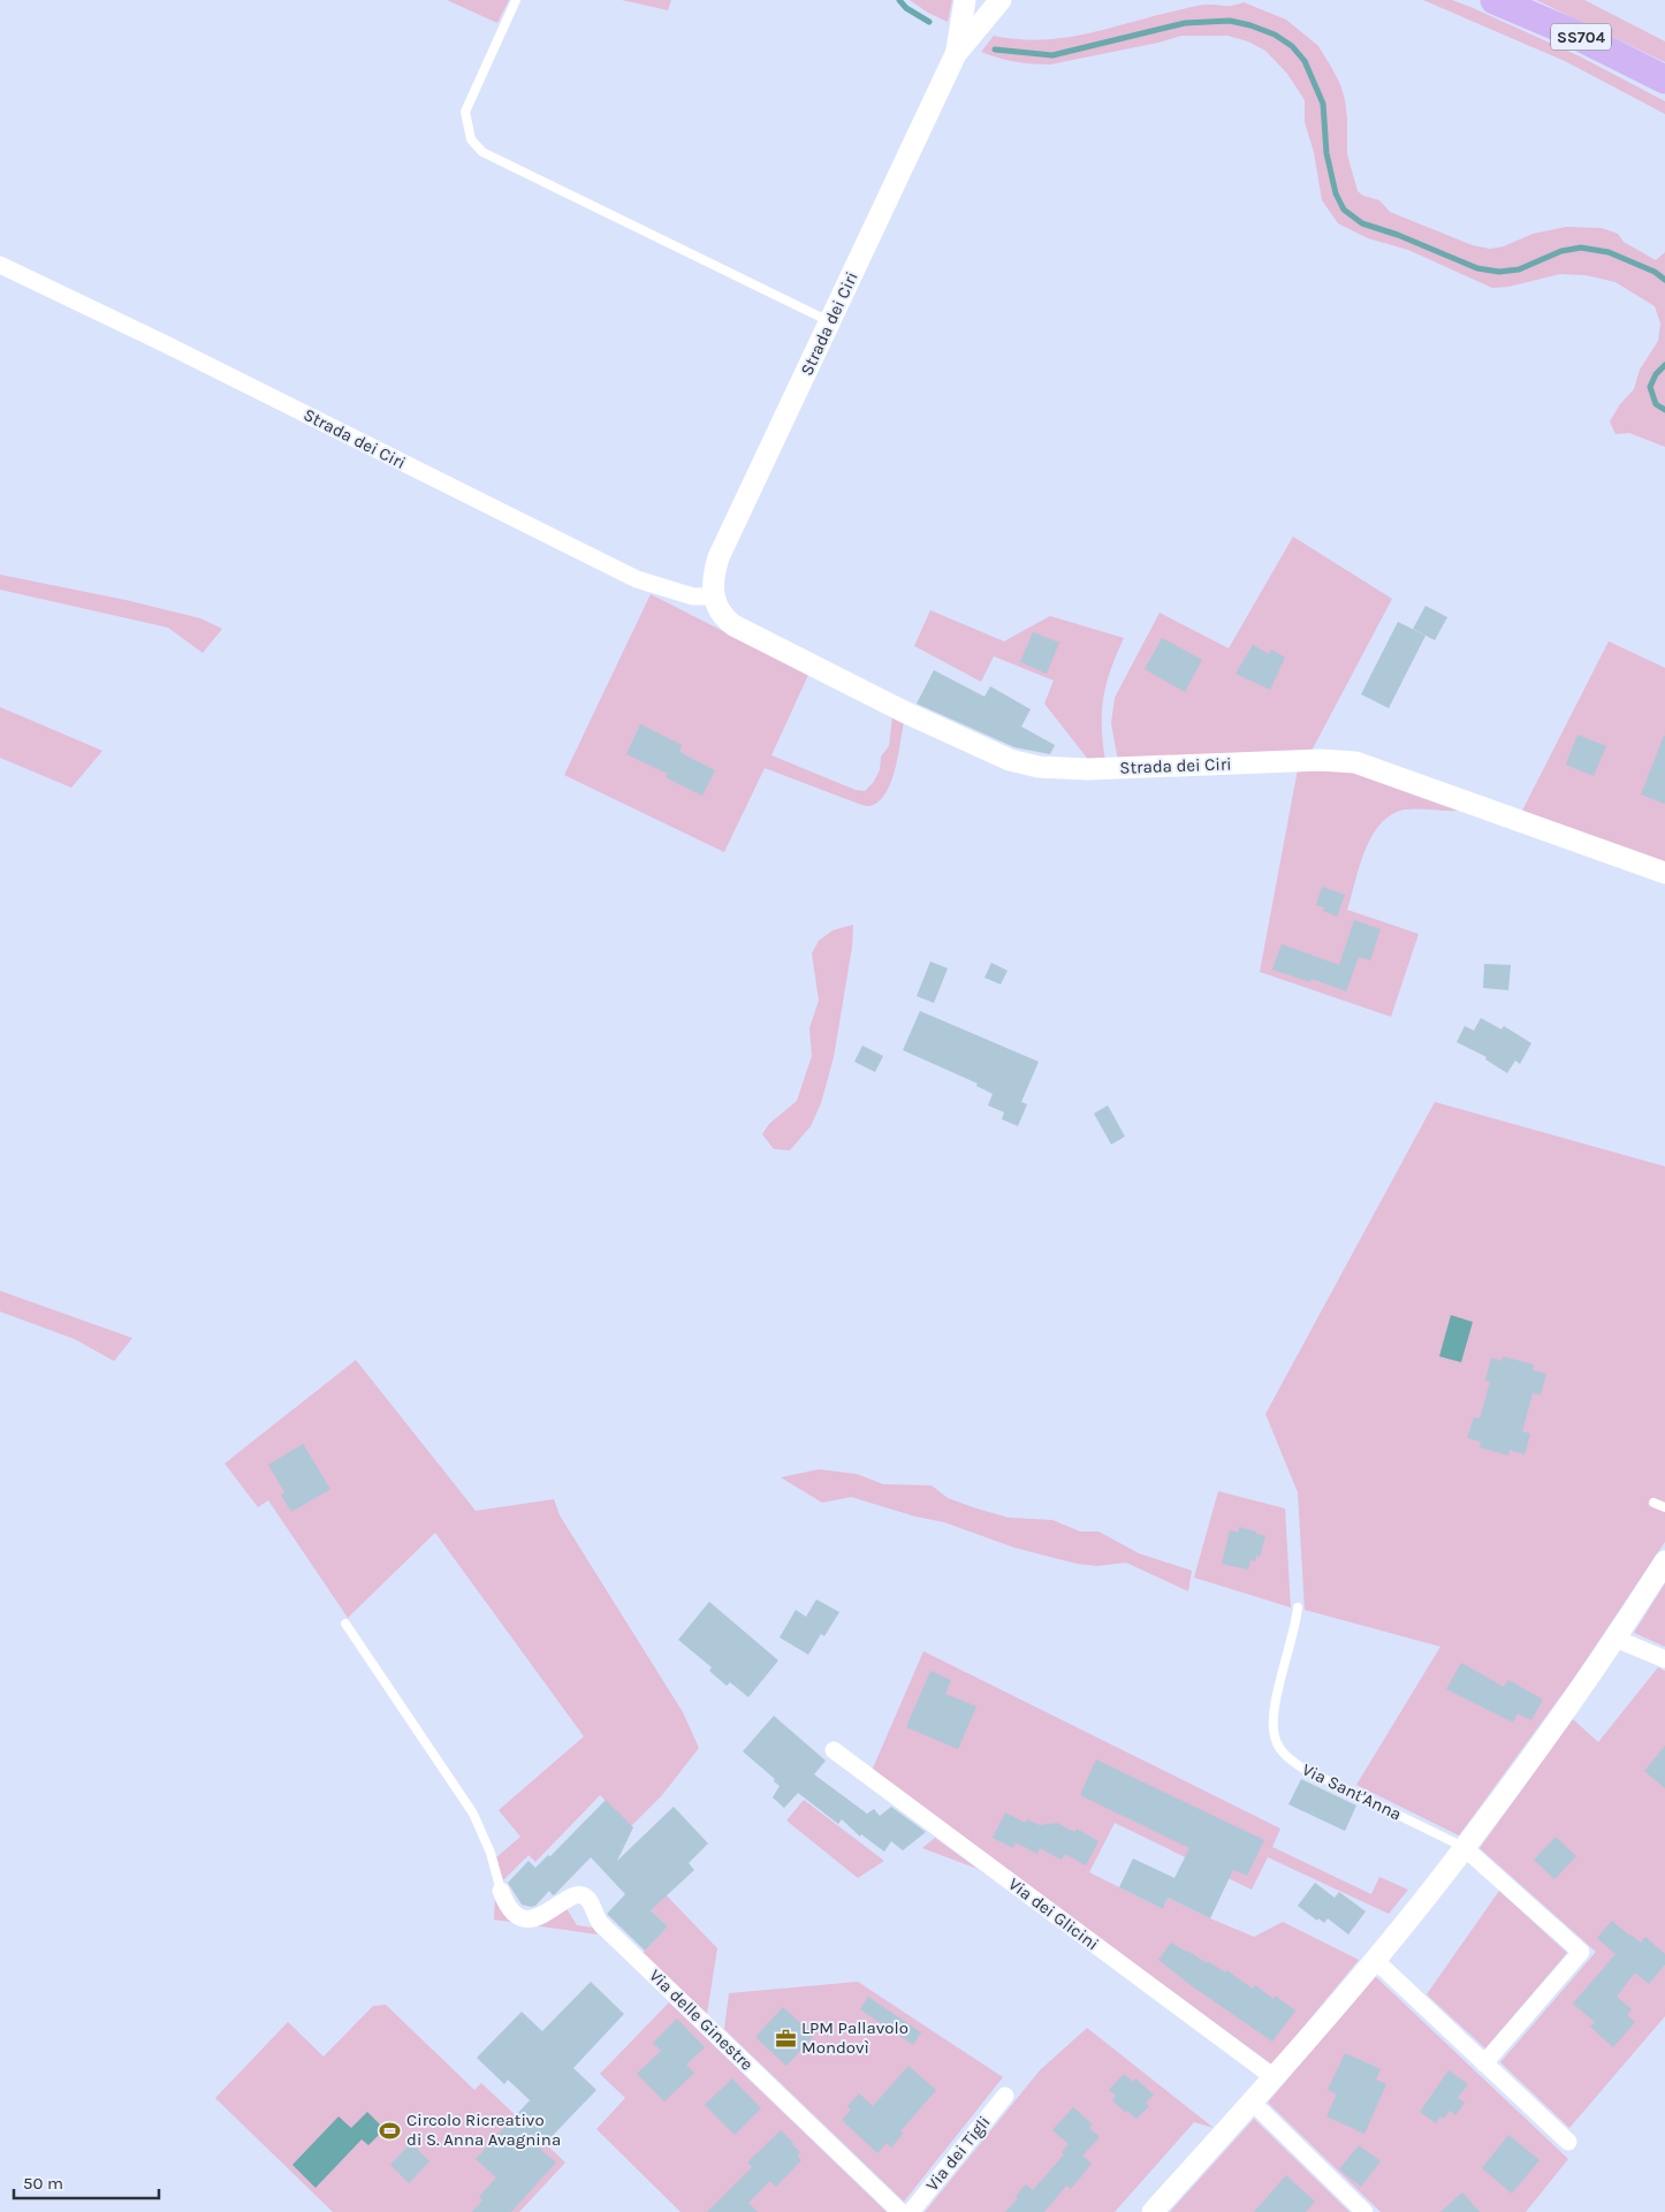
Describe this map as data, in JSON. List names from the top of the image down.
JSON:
{
  "streets": {
    "highway": ["SS704"],
    "street": [
      "Strada dei Ciri",
      "Via Sant'Anna",
      "Via dei Glicini",
      "Via delle Ginestre",
      "Via dei Tigli"
    ]
  },
  "places": {
    "office": ["LPM Pallavolo Mondovì"],
    "sports": ["Circolo Ricreativo di S. Anna Avagnina"]
  },
  "scale_bar": "50 m"
}
